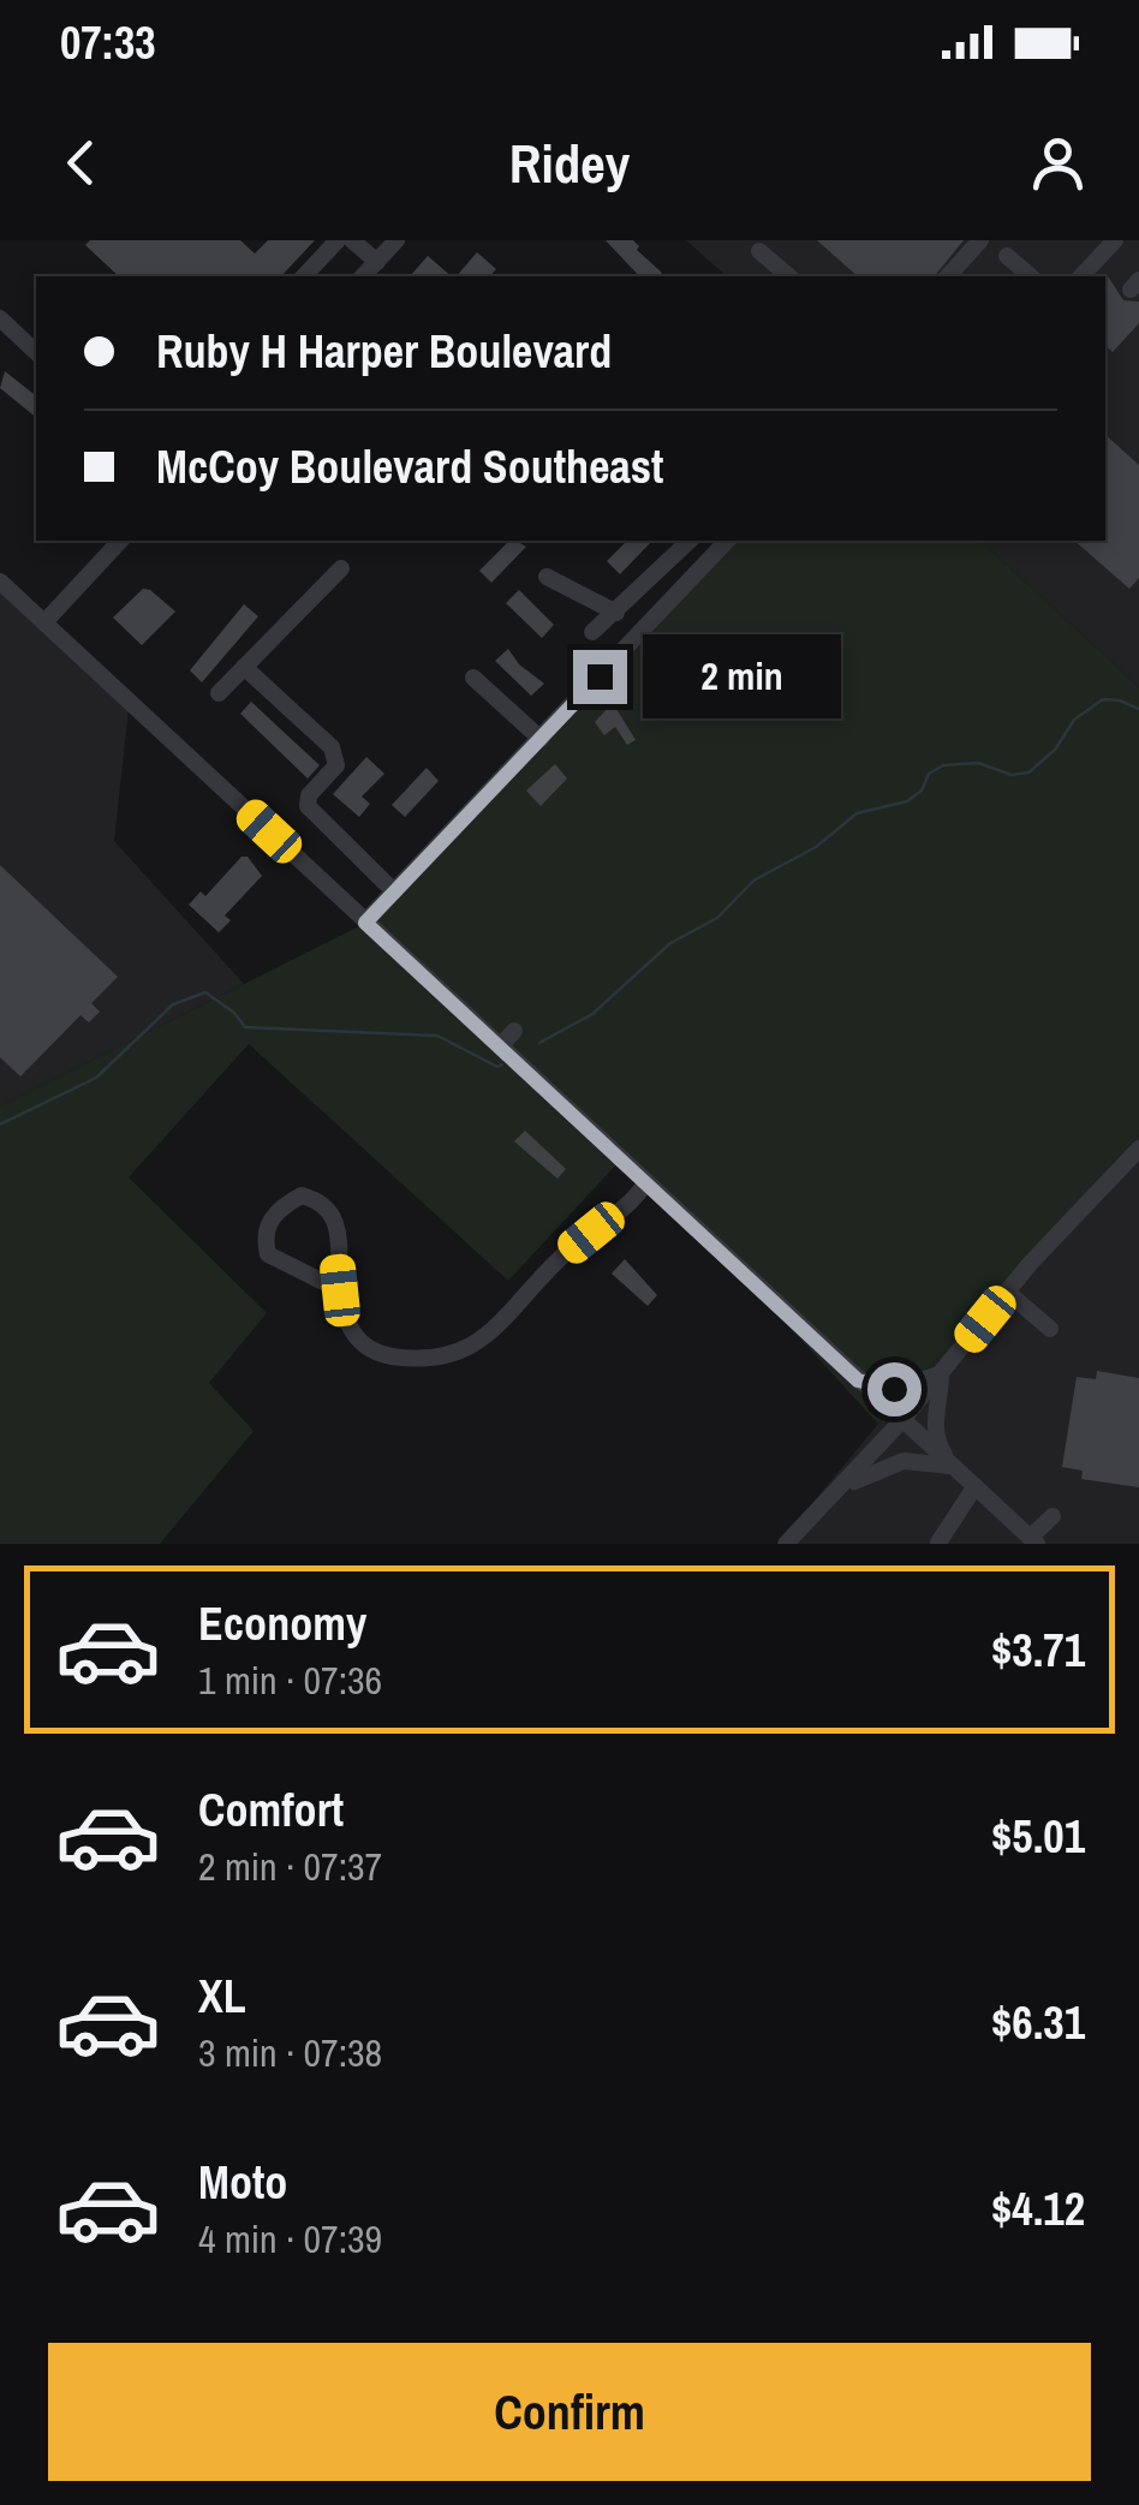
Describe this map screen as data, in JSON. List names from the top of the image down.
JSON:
{
  "page": {
    "status": "07:33",
    "header": "Ridey",
    "banner": ["Ruby H Harper Boulevard", "McCoy Boulevard Southeast"],
    "bubble": "2 min",
    "list": [
      {
        "name": "Economy",
        "note": "1 min · 07:36",
        "value": "$3.71"
      },
      {
        "name": "Comfort",
        "note": "2 min · 07:37",
        "value": "$5.01"
      },
      {
        "name": "XL",
        "note": "3 min · 07:38",
        "value": "$6.31"
      },
      {
        "name": "Moto",
        "note": "4 min · 07:39",
        "value": "$4.12"
      }
    ],
    "buttons": "Confirm"
  }
}
